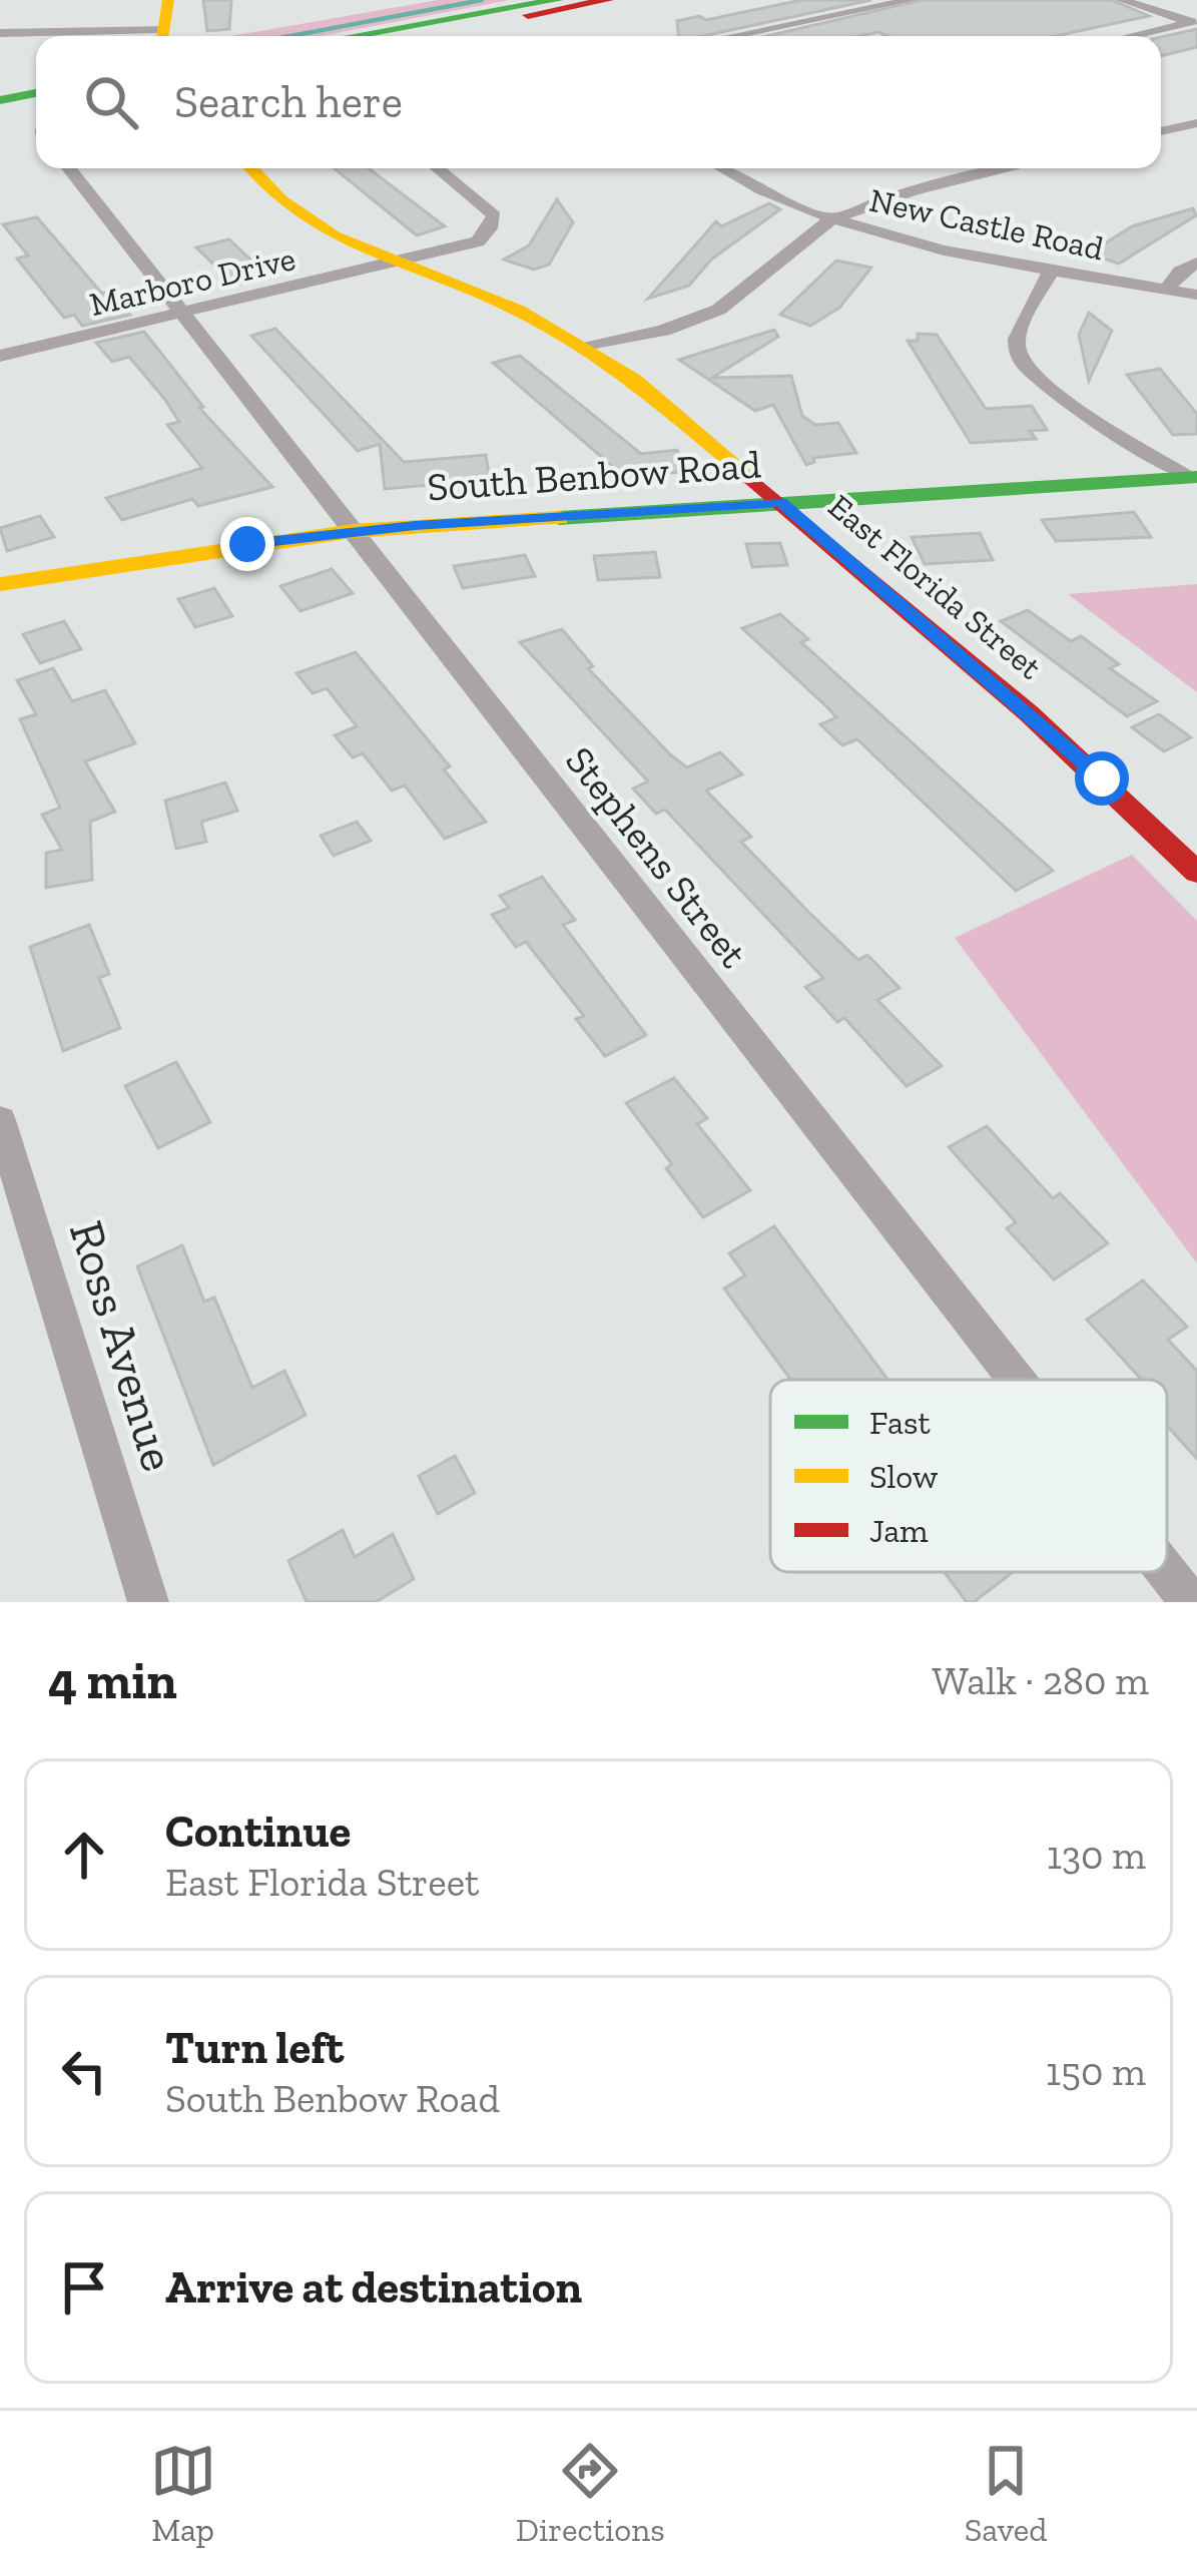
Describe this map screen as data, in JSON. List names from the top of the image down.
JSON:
{
  "streets": {
    "main road": ["South Benbow Road", "East Florida Street"],
    "street": [
      "New Castle Road",
      "Marboro Drive",
      "Stephens Street",
      "Ross Avenue"
    ]
  },
  "crossings": [
    ["Marboro Drive", "East Florida Street"],
    ["Marboro Drive", "Stephens Street"],
    ["South Benbow Road", "East Florida Street"],
    ["South Benbow Road", "Stephens Street"]
  ],
  "legend": ["Fast", "Slow", "Jam"],
  "page": {
    "search": "Search here",
    "heading": ["4 min", "Walk · 280 m"],
    "list": [
      ["Continue", "East Florida Street", "130 m"],
      ["Turn left", "South Benbow Road", "150 m"],
      "Arrive at destination"
    ],
    "nav": ["Map", "Directions", "Saved"]
  }
}
